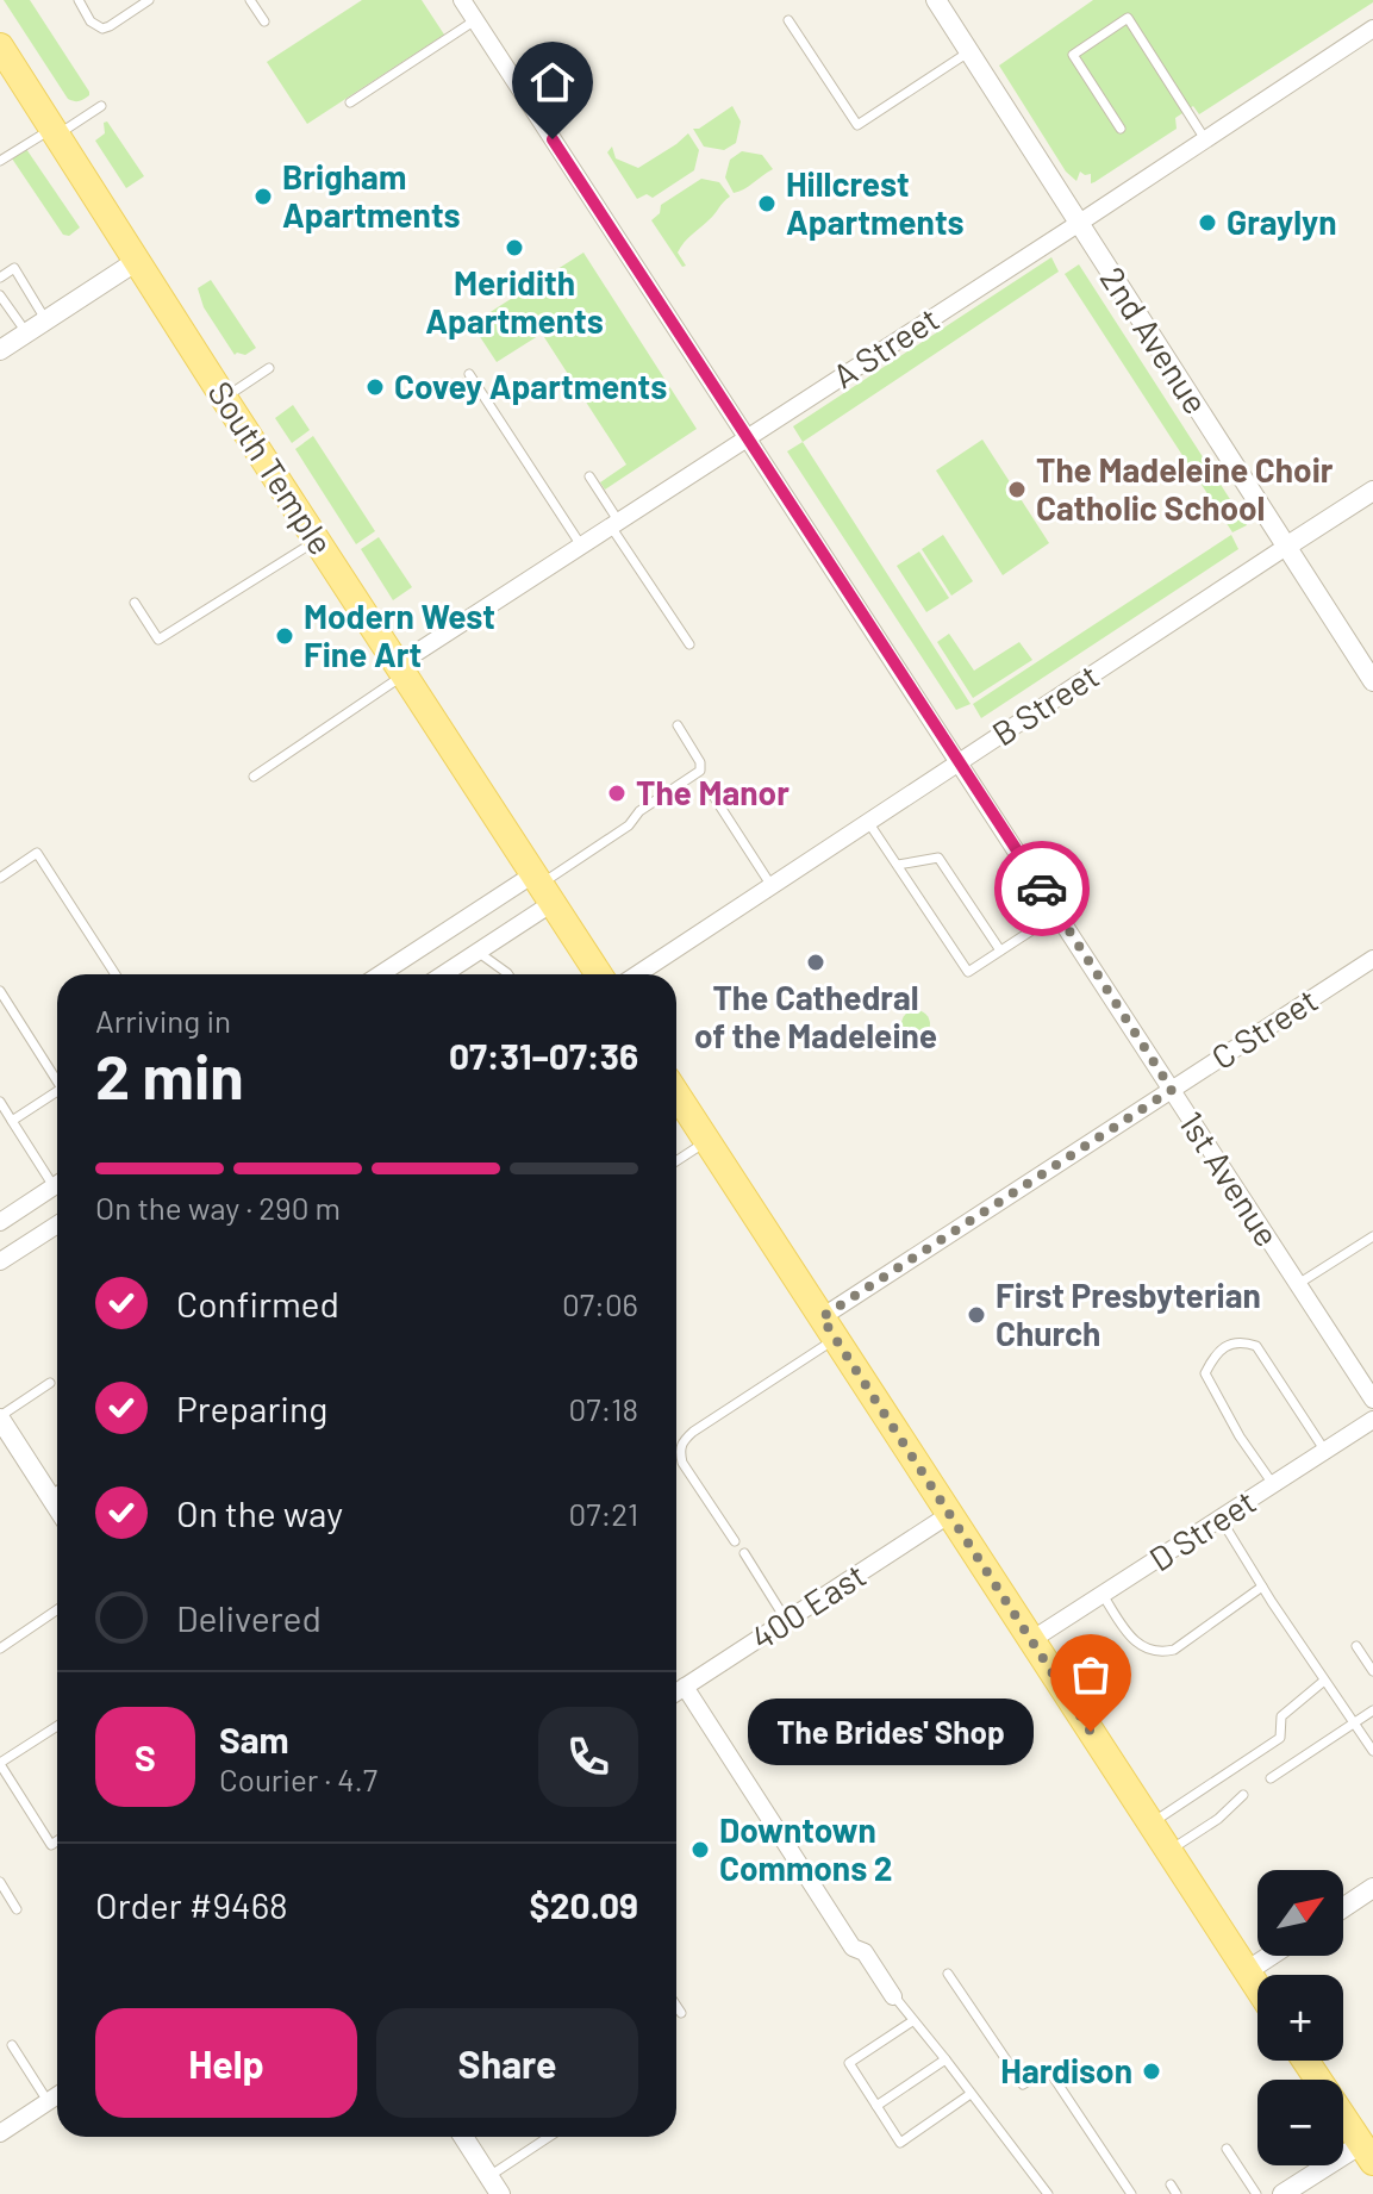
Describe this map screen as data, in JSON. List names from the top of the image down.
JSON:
{
  "streets": {
    "main road": ["South Temple"],
    "street": [
      "2nd Avenue",
      "A Street",
      "B Street",
      "C Street",
      "1st Avenue",
      "D Street",
      "400 East"
    ]
  },
  "crossings": [
    ["2nd Avenue", "A Street"],
    ["2nd Avenue", "B Street"],
    ["A Street", "South Temple"],
    ["A Street", "1st Avenue"],
    ["B Street", "1st Avenue"],
    ["C Street", "1st Avenue"]
  ],
  "places": [
    "Brigham Apartments",
    "Hillcrest Apartments",
    "Graylyn",
    "Meridith Apartments",
    "Covey Apartments",
    "The Madeleine Choir Catholic School",
    "Modern West Fine Art",
    "The Manor",
    "The Cathedral of the Madeleine",
    "First Presbyterian Church",
    "The Brides' Shop",
    "Downtown Commons 2",
    "Hardison"
  ],
  "north": "top right",
  "page": {
    "heading": ["2 min", "Arriving in", "07:31–07:36"],
    "panel": [
      "Sam",
      "Courier · 4.7",
      "Order #9468",
      "$20.09"
    ],
    "bar": "On the way · 290 m",
    "list": [
      ["Confirmed", "07:06"],
      ["Preparing", "07:18"],
      ["On the way", "07:21"],
      "Delivered"
    ],
    "bubble": "The Brides' Shop",
    "round": "S",
    "map_buttons": ["+", "−"],
    "buttons": ["Help", "Share"]
  }
}
